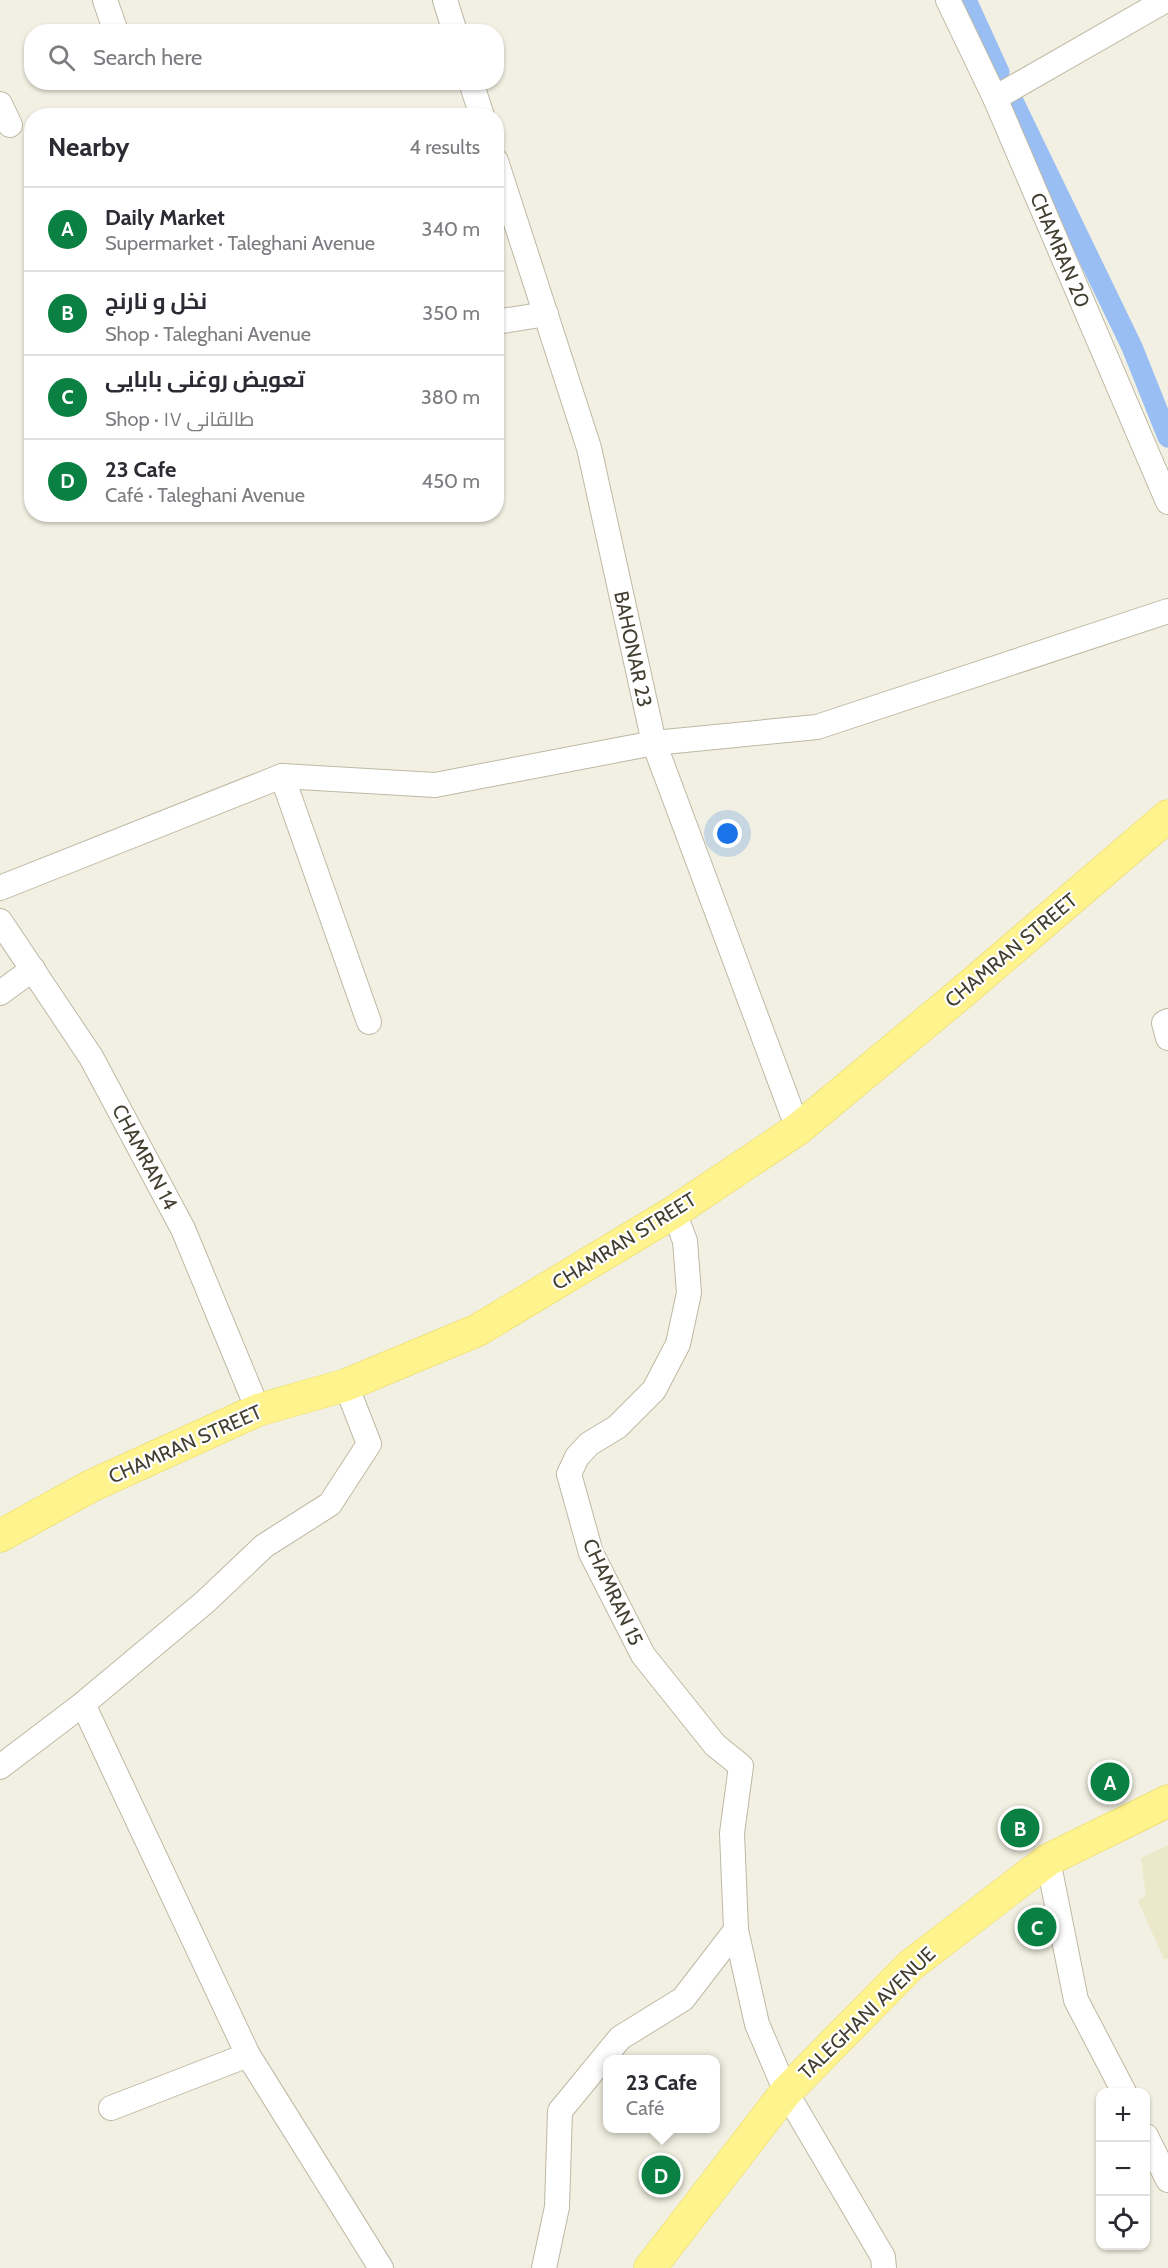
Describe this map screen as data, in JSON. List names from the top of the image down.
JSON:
{
  "streets": {
    "main road": ["CHAMRAN STREET", "TALEGHANI AVENUE"],
    "street": [
      "CHAMRAN 20",
      "BAHONAR 23",
      "CHAMRAN 14",
      "CHAMRAN 15"
    ]
  },
  "crossings": [
    ["BAHONAR 23", "CHAMRAN STREET"],
    ["CHAMRAN STREET", "CHAMRAN 14"],
    ["CHAMRAN STREET", "CHAMRAN 15"]
  ],
  "page": {
    "search": "Search here",
    "heading": ["Nearby", "4 results"],
    "list": [
      {
        "mark": "A",
        "name": "Daily Market",
        "note": "Supermarket · Taleghani Avenue",
        "value": "340 m"
      },
      {
        "mark": "B",
        "name": "نخل و نارنج",
        "note": "Shop · Taleghani Avenue",
        "value": "350 m"
      },
      {
        "mark": "C",
        "name": "تعویض روغنی بابایی",
        "note": "Shop · طالقانی ۱۷",
        "value": "380 m"
      },
      {
        "mark": "D",
        "name": "23 Cafe",
        "note": "Café · Taleghani Avenue",
        "value": "450 m"
      }
    ],
    "pins": [
      "A",
      "B",
      "C",
      "D"
    ],
    "popup": ["23 Cafe", "Café"],
    "map_buttons": ["+", "−"]
  }
}
